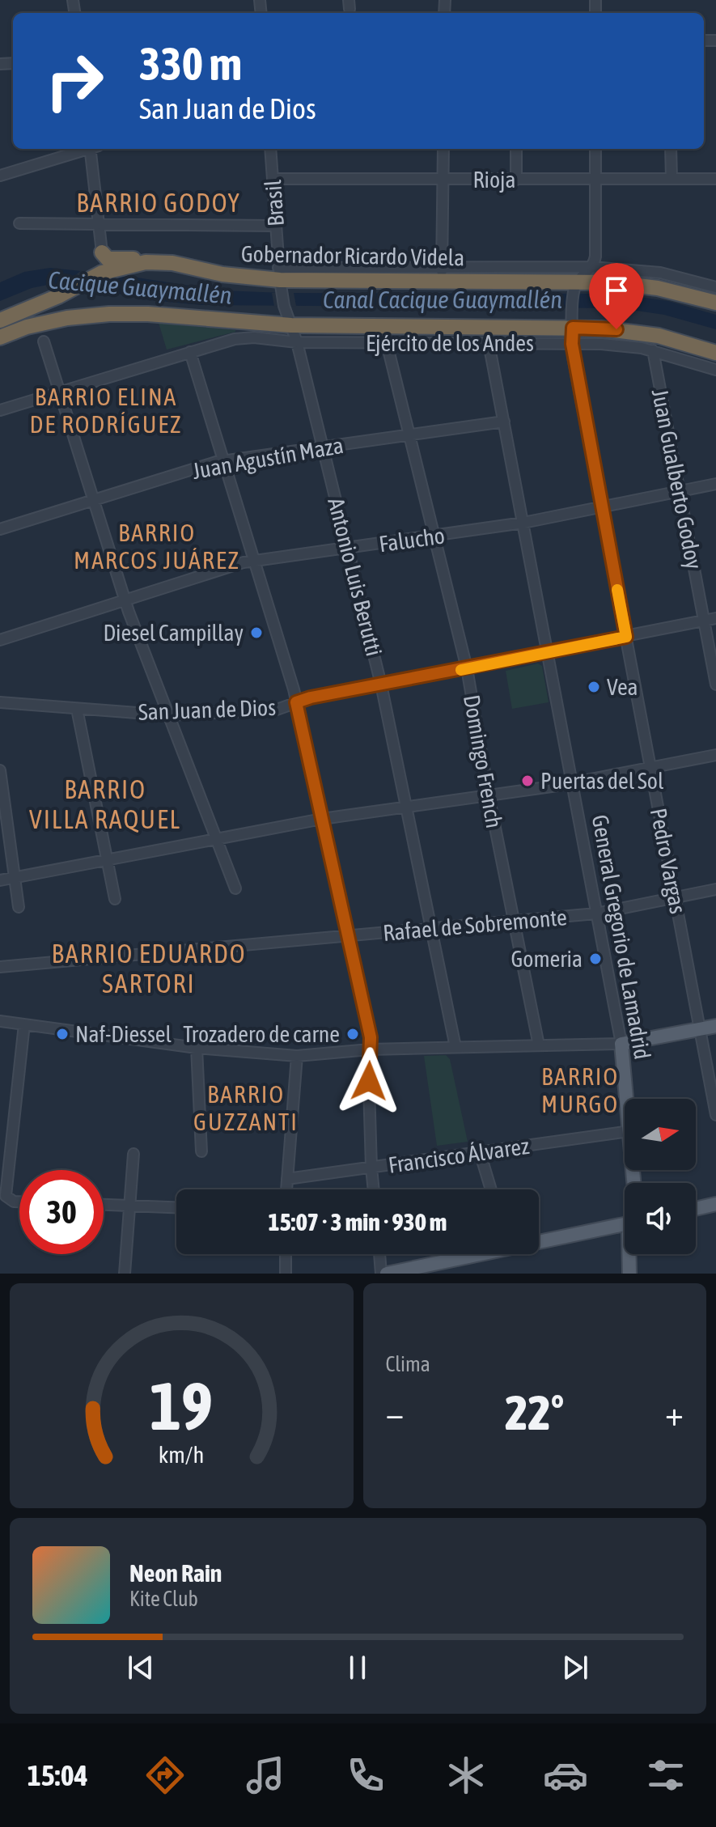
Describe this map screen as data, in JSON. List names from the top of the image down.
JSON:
{
  "streets": {
    "highway": ["Gobernador Ricardo Videla"],
    "main road": ["General Gregorio de Lamadrid"],
    "street": [
      "Rioja",
      "Brasil",
      "Ejército de los Andes",
      "Juan Agustín Maza",
      "Juan Gualberto Godoy",
      "Falucho",
      "Antonio Luis Berutti",
      "San Juan de Dios",
      "Domingo French",
      "Pedro Vargas",
      "Rafael de Sobremonte",
      "Francisco Álvarez"
    ]
  },
  "crossings": [
    ["Rioja", "Brasil"],
    ["Brasil", "Gobernador Ricardo Videla"],
    ["Brasil", "Antonio Luis Berutti"],
    ["Gobernador Ricardo Videla", "Antonio Luis Berutti"],
    ["Gobernador Ricardo Videla", "Pedro Vargas"],
    ["Ejército de los Andes", "Juan Gualberto Godoy"],
    ["Ejército de los Andes", "Antonio Luis Berutti"],
    ["Ejército de los Andes", "Domingo French"],
    ["Ejército de los Andes", "Pedro Vargas"],
    ["Ejército de los Andes", "General Gregorio de Lamadrid"],
    ["Juan Agustín Maza", "Antonio Luis Berutti"],
    ["Juan Agustín Maza", "Domingo French"],
    ["Juan Agustín Maza", "General Gregorio de Lamadrid"],
    ["Juan Gualberto Godoy", "Falucho"],
    ["Juan Gualberto Godoy", "San Juan de Dios"],
    ["Falucho", "Antonio Luis Berutti"],
    ["Falucho", "Domingo French"],
    ["Falucho", "Pedro Vargas"],
    ["Falucho", "General Gregorio de Lamadrid"],
    ["Antonio Luis Berutti", "San Juan de Dios"],
    ["Antonio Luis Berutti", "Rafael de Sobremonte"],
    ["San Juan de Dios", "Domingo French"],
    ["San Juan de Dios", "Pedro Vargas"],
    ["San Juan de Dios", "General Gregorio de Lamadrid"],
    ["Domingo French", "Rafael de Sobremonte"],
    ["Pedro Vargas", "Rafael de Sobremonte"],
    ["Rafael de Sobremonte", "General Gregorio de Lamadrid"]
  ],
  "districts": [
    "BARRIO GODOY",
    "BARRIO ELINA DE RODRÍGUEZ",
    "BARRIO MARCOS JUÁREZ",
    "BARRIO VILLA RAQUEL",
    "BARRIO EDUARDO SARTORI",
    "BARRIO MURGO",
    "BARRIO GUZZANTI"
  ],
  "water": ["Cacique Guaymallén", "Canal Cacique Guaymallén"],
  "places": [
    "Diesel Campillay",
    "Vea",
    "Puertas del Sol",
    "Gomeria",
    "Naf-Diessel",
    "Trozadero de carne"
  ],
  "north": "right",
  "page": {
    "turn": ["330 m", "San Juan de Dios"],
    "limit": "30",
    "trip": "15:07 · 3 min · 930 m",
    "tile": "Clima",
    "heat": ["−", "22°", "+"],
    "song": ["Neon Rain", "Kite Club"],
    "tabs": "15:04",
    "gauge": ["19", "km/h"]
  }
}
